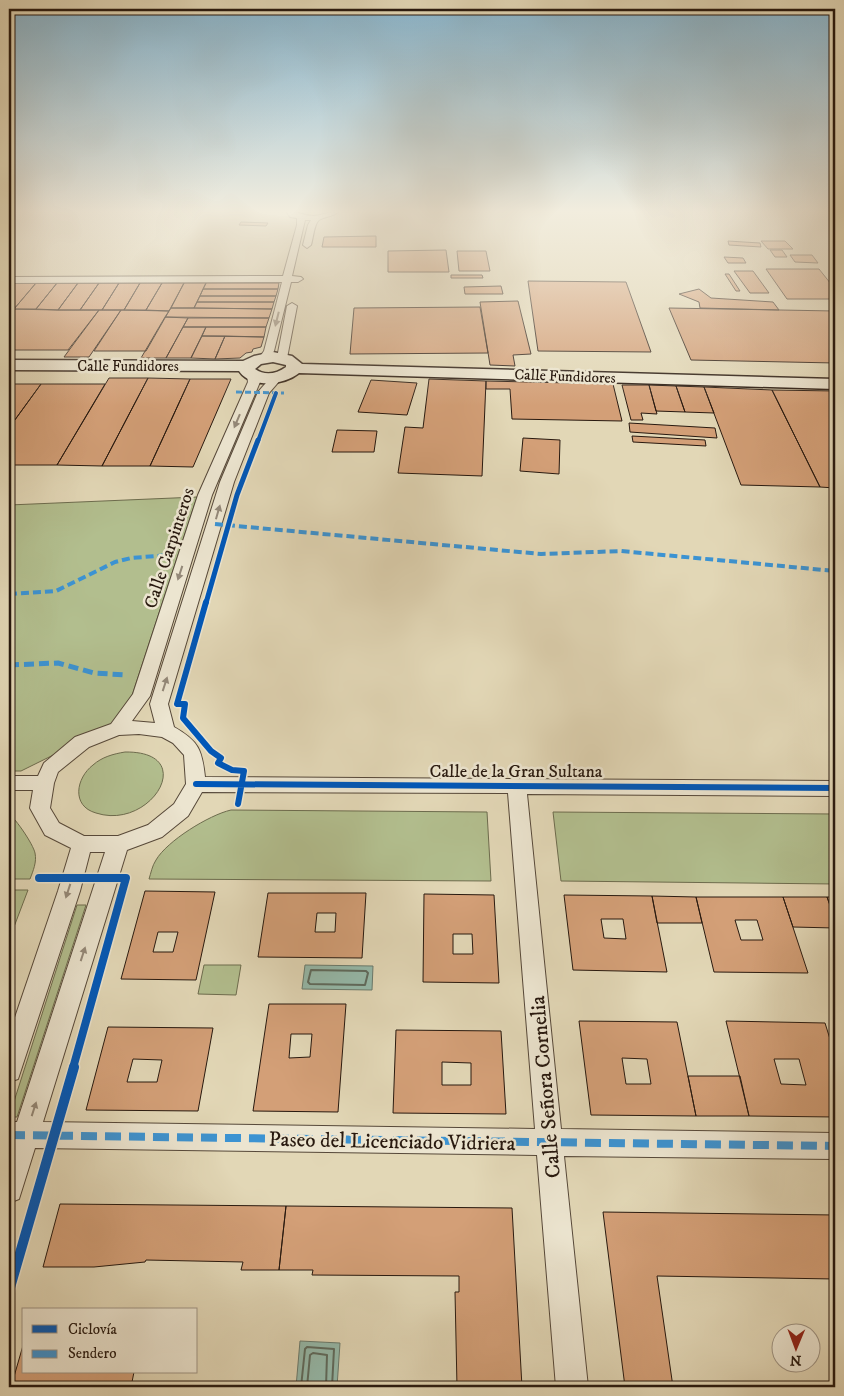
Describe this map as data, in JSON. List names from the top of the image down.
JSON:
{
  "streets": {
    "street": [
      "Calle Fundidores",
      "Calle Carpinteros",
      "Calle de la Gran Sultana",
      "Calle Señora Cornelia",
      "Paseo del Licenciado Vidriera"
    ]
  },
  "crossings": [
    ["Calle Fundidores", "Calle Carpinteros"],
    ["Calle Carpinteros", "Calle de la Gran Sultana"],
    ["Calle de la Gran Sultana", "Calle Señora Cornelia"],
    ["Calle Señora Cornelia", "Paseo del Licenciado Vidriera"]
  ],
  "legend": ["Ciclovía", "Sendero"],
  "north": "bottom"
}
